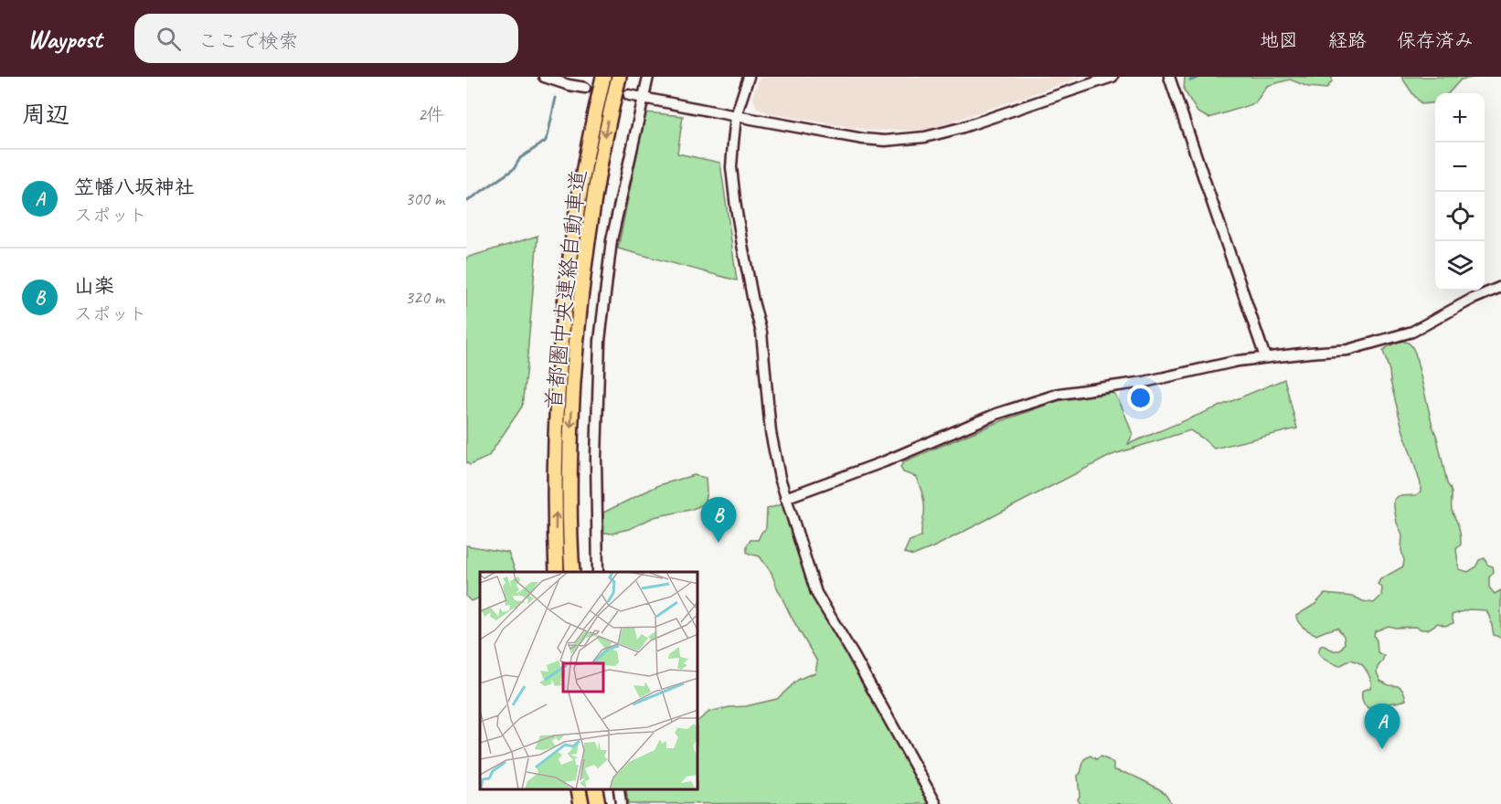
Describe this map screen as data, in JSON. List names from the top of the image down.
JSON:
{
  "streets": {
    "highway": ["首都圏中央連絡自動車道"]
  },
  "page": {
    "header": "Waypost",
    "search": "ここで検索",
    "nav": ["地図", "経路", "保存済み"],
    "heading": ["周辺", "2件"],
    "map_buttons": ["+", "−"],
    "list": [
      {
        "mark": "A",
        "name": "笠幡八坂神社",
        "note": "スポット",
        "value": "300 m"
      },
      {
        "mark": "B",
        "name": "山楽",
        "note": "スポット",
        "value": "320 m"
      }
    ],
    "pins": ["B", "A"]
  }
}
